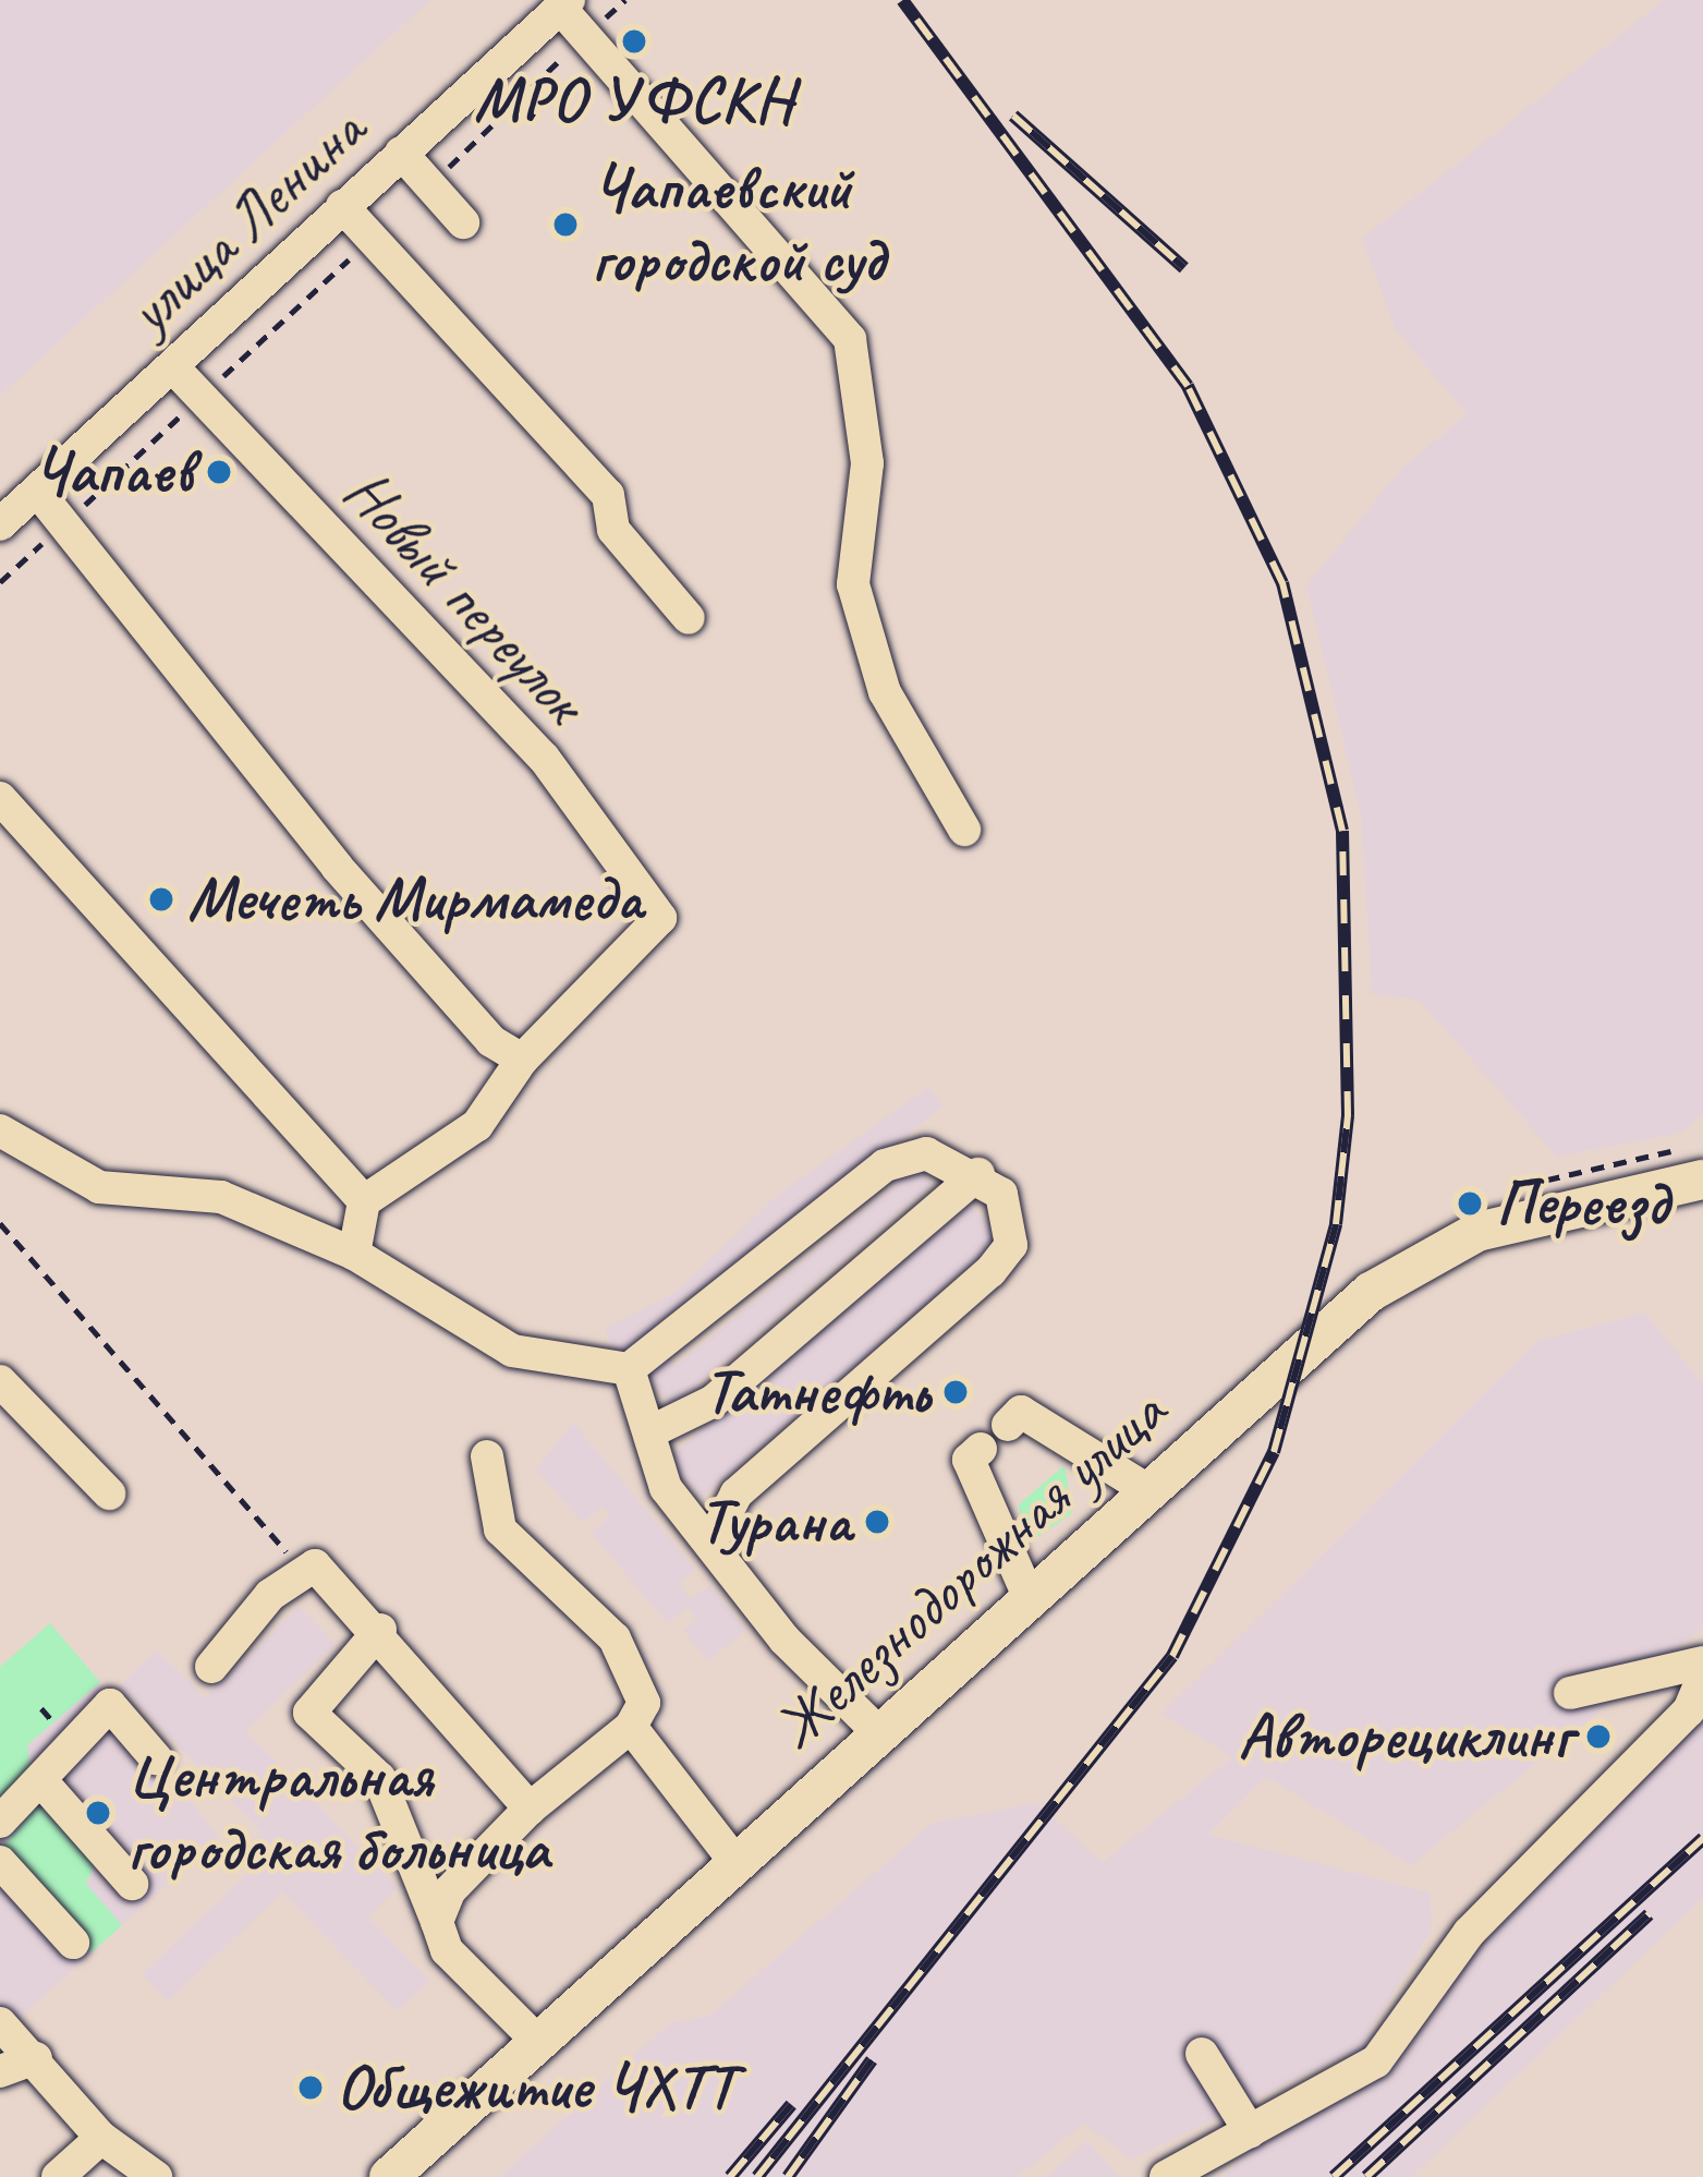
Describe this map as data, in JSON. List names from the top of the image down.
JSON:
{
  "streets": {
    "main road": ["Железнодорожная улица"],
    "street": ["улица Ленина", "Новый переулок"]
  },
  "crossings": [
    ["улица Ленина", "Новый переулок"]
  ],
  "places": [
    "МРО УФСКН",
    "Чапаевский городской суд",
    "Чапаев",
    "Мечеть Мирмамеда",
    "Переезд",
    "Татнефть",
    "Турана",
    "Авторециклинг",
    "Центральная городская больница",
    "Общежитие ЧХТТ"
  ]
}
